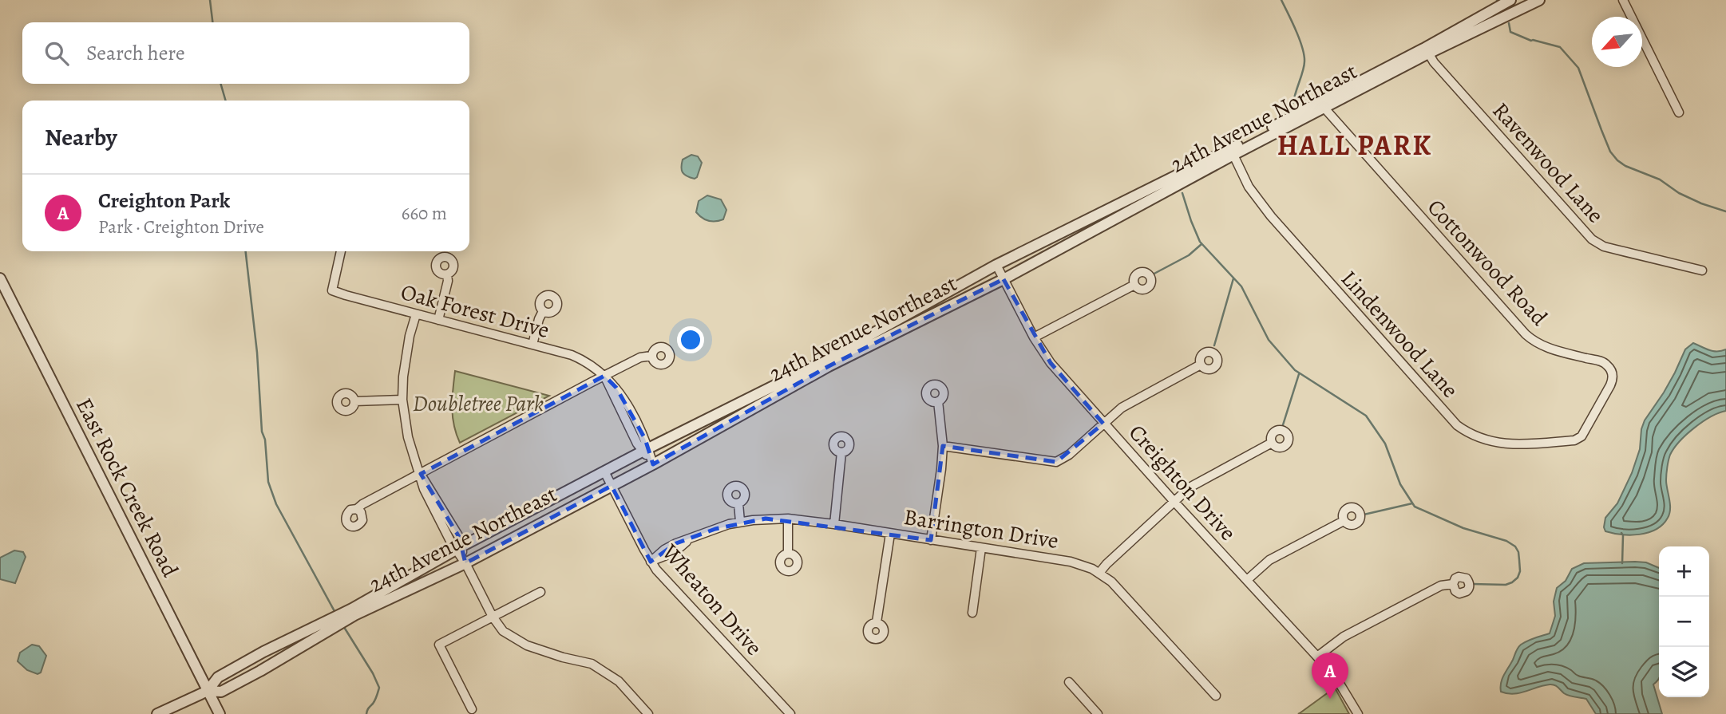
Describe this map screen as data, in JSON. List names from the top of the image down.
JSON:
{
  "streets": {
    "street": [
      "24th Avenue Northeast",
      "Ravenwood Lane",
      "Cottonwood Road",
      "Oak Forest Drive",
      "Lindenwood Lane",
      "Creighton Drive",
      "East Rock Creek Road",
      "Barrington Drive",
      "Wheaton Drive"
    ]
  },
  "crossings": [
    ["24th Avenue Northeast", "Ravenwood Lane"],
    ["24th Avenue Northeast", "Cottonwood Road"],
    ["24th Avenue Northeast", "Oak Forest Drive"],
    ["24th Avenue Northeast", "Lindenwood Lane"],
    ["24th Avenue Northeast", "Creighton Drive"],
    ["24th Avenue Northeast", "East Rock Creek Road"],
    ["24th Avenue Northeast", "Wheaton Drive"],
    ["Cottonwood Road", "Lindenwood Lane"],
    ["Barrington Drive", "Wheaton Drive"]
  ],
  "districts": ["HALL PARK"],
  "parks": ["Doubletree Park"],
  "north": "bottom left",
  "page": {
    "search": "Search here",
    "heading": "Nearby",
    "list": [
      {
        "mark": "A",
        "name": "Creighton Park",
        "note": "Park · Creighton Drive",
        "value": "660 m"
      }
    ],
    "map_buttons": ["+", "−"],
    "pins": "A"
  }
}
